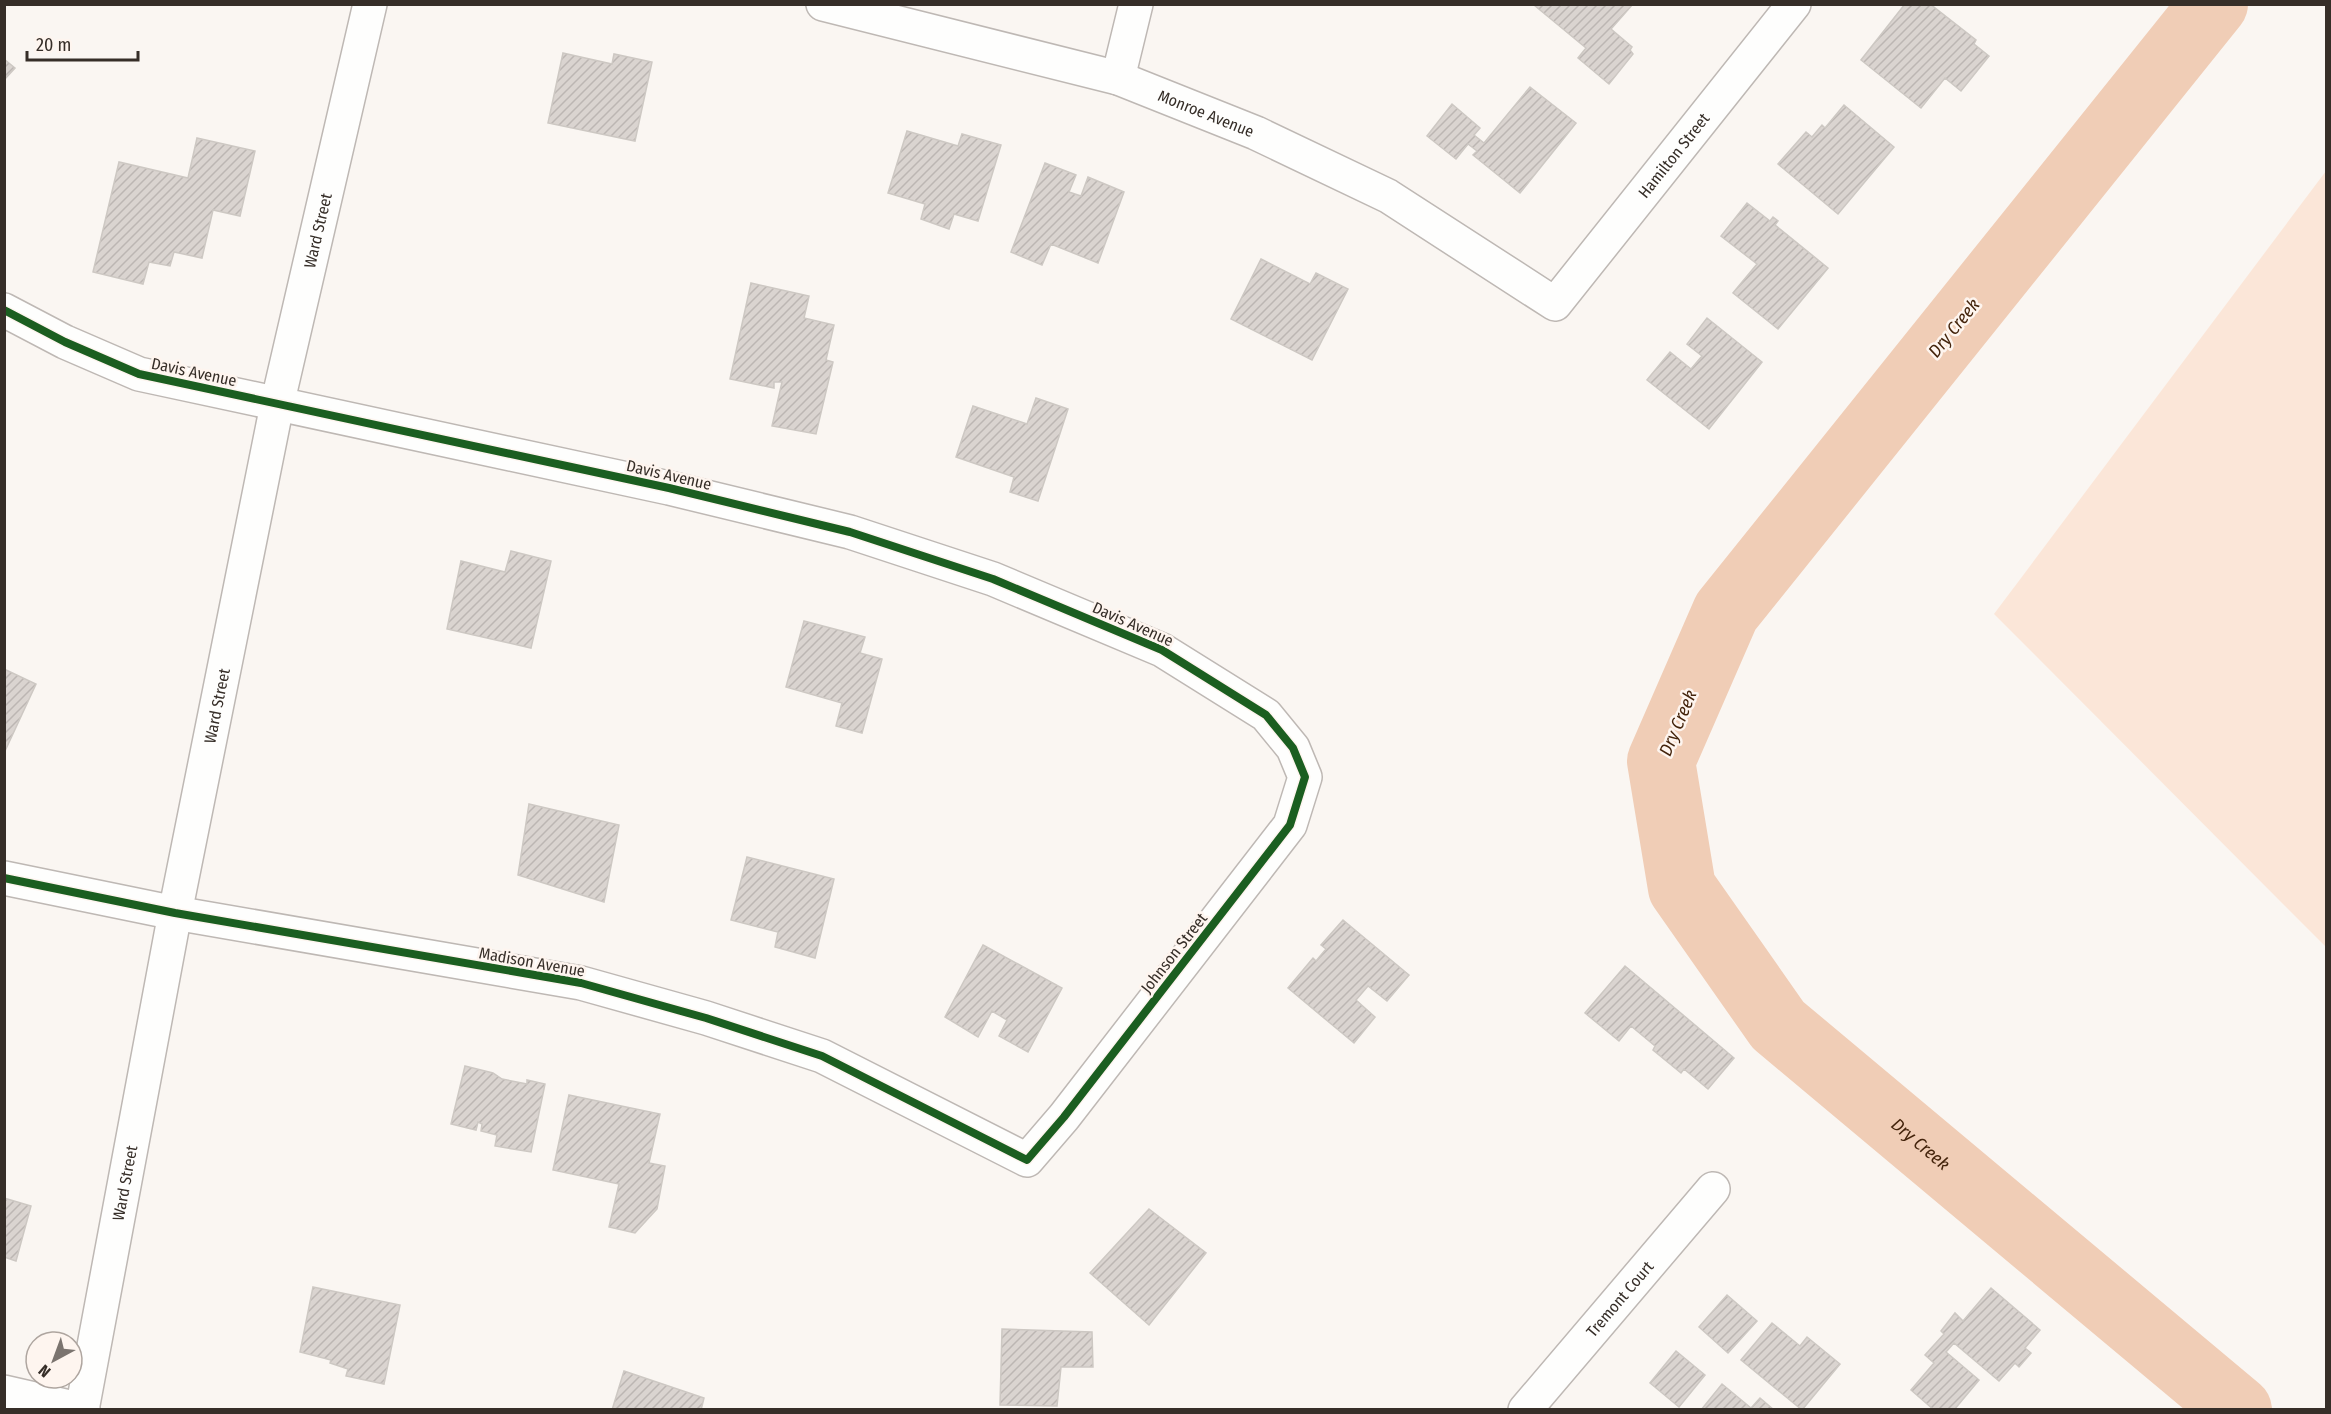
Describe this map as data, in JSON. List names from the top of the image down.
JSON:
{
  "streets": {
    "street": [
      "Monroe Avenue",
      "Hamilton Street",
      "Ward Street",
      "Davis Avenue",
      "Johnson Street",
      "Madison Avenue",
      "Tremont Court"
    ]
  },
  "crossings": [
    ["Monroe Avenue", "Hamilton Street"],
    ["Ward Street", "Davis Avenue"],
    ["Ward Street", "Madison Avenue"],
    ["Davis Avenue", "Johnson Street"],
    ["Johnson Street", "Madison Avenue"]
  ],
  "water": ["Dry Creek"],
  "scale_bar": "20 m",
  "north": "bottom left"
}
